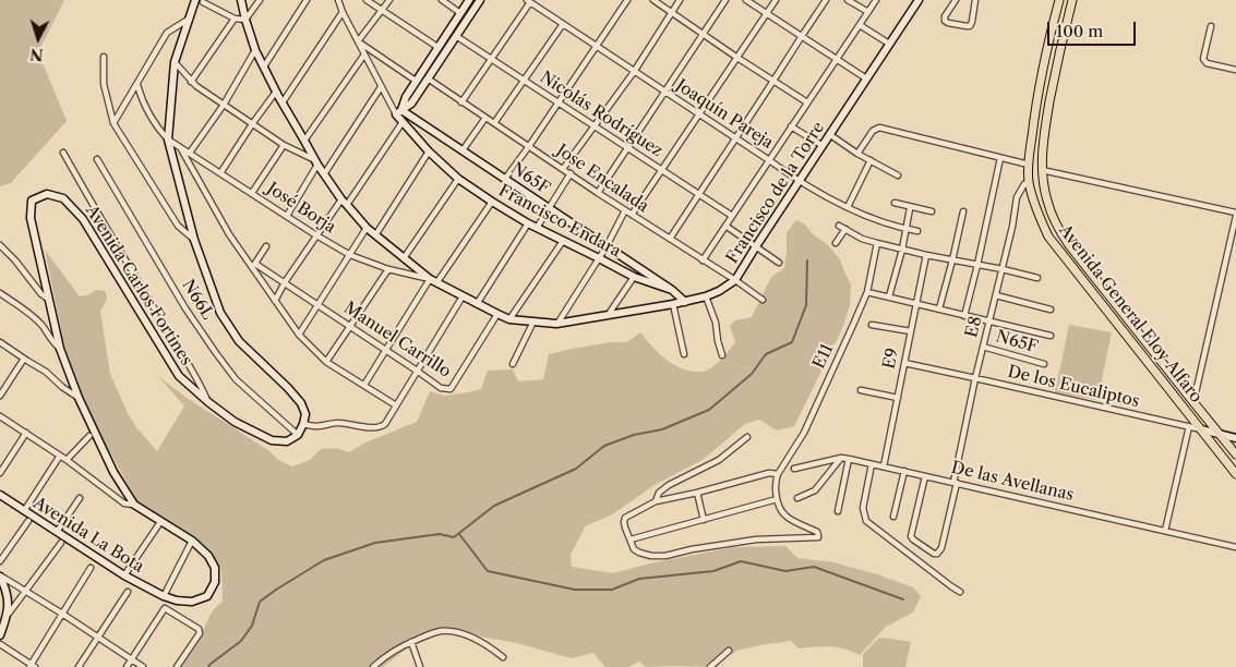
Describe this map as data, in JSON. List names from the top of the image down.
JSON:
{
  "streets": {
    "main road": ["Avenida General Eloy Alfaro"],
    "street": [
      "Nicolás Rodríguez",
      "Joaquín Pareja",
      "N65F",
      "Jose Encalada",
      "Francisco de la Torre",
      "José Borja",
      "Francisco Endara",
      "Avenida Carlos Fortines",
      "N66L",
      "E8",
      "Manuel Carrillo",
      "E11",
      "E9",
      "De los Eucaliptos",
      "De las Avellanas",
      "Avenida La Bota"
    ]
  },
  "crossings": [
    ["Joaquín Pareja", "Francisco de la Torre"],
    ["N65F", "Francisco Endara"],
    ["N65F", "E8"],
    ["Jose Encalada", "Francisco de la Torre"],
    ["Francisco de la Torre", "José Borja"],
    ["Francisco de la Torre", "Manuel Carrillo"],
    ["José Borja", "Manuel Carrillo"],
    ["Avenida Carlos Fortines", "N66L"],
    ["Avenida Carlos Fortines", "Avenida La Bota"],
    ["Avenida General Eloy Alfaro", "E8"],
    ["Avenida General Eloy Alfaro", "De los Eucaliptos"],
    ["E8", "De los Eucaliptos"],
    ["E8", "De las Avellanas"],
    ["E9", "De los Eucaliptos"],
    ["E9", "De las Avellanas"]
  ],
  "scale_bar": "100 m",
  "north": "bottom"
}
